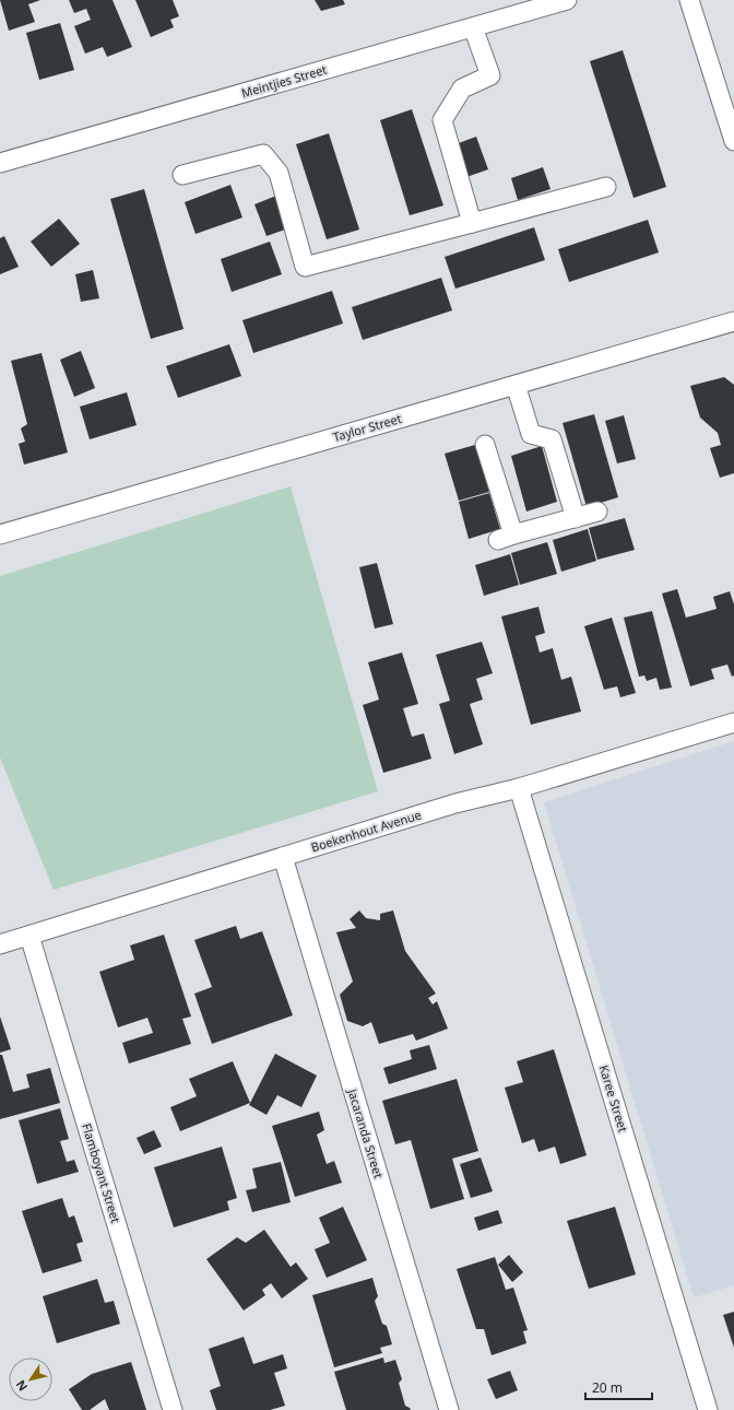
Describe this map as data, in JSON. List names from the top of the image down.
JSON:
{
  "streets": {
    "street": [
      "Meintjies Street",
      "Taylor Street",
      "Boekenhout Avenue",
      "Karee Street",
      "Jacaranda Street",
      "Flamboyant Street"
    ]
  },
  "crossings": [
    ["Boekenhout Avenue", "Karee Street"],
    ["Boekenhout Avenue", "Jacaranda Street"],
    ["Boekenhout Avenue", "Flamboyant Street"]
  ],
  "scale_bar": "20 m",
  "north": "bottom left"
}
